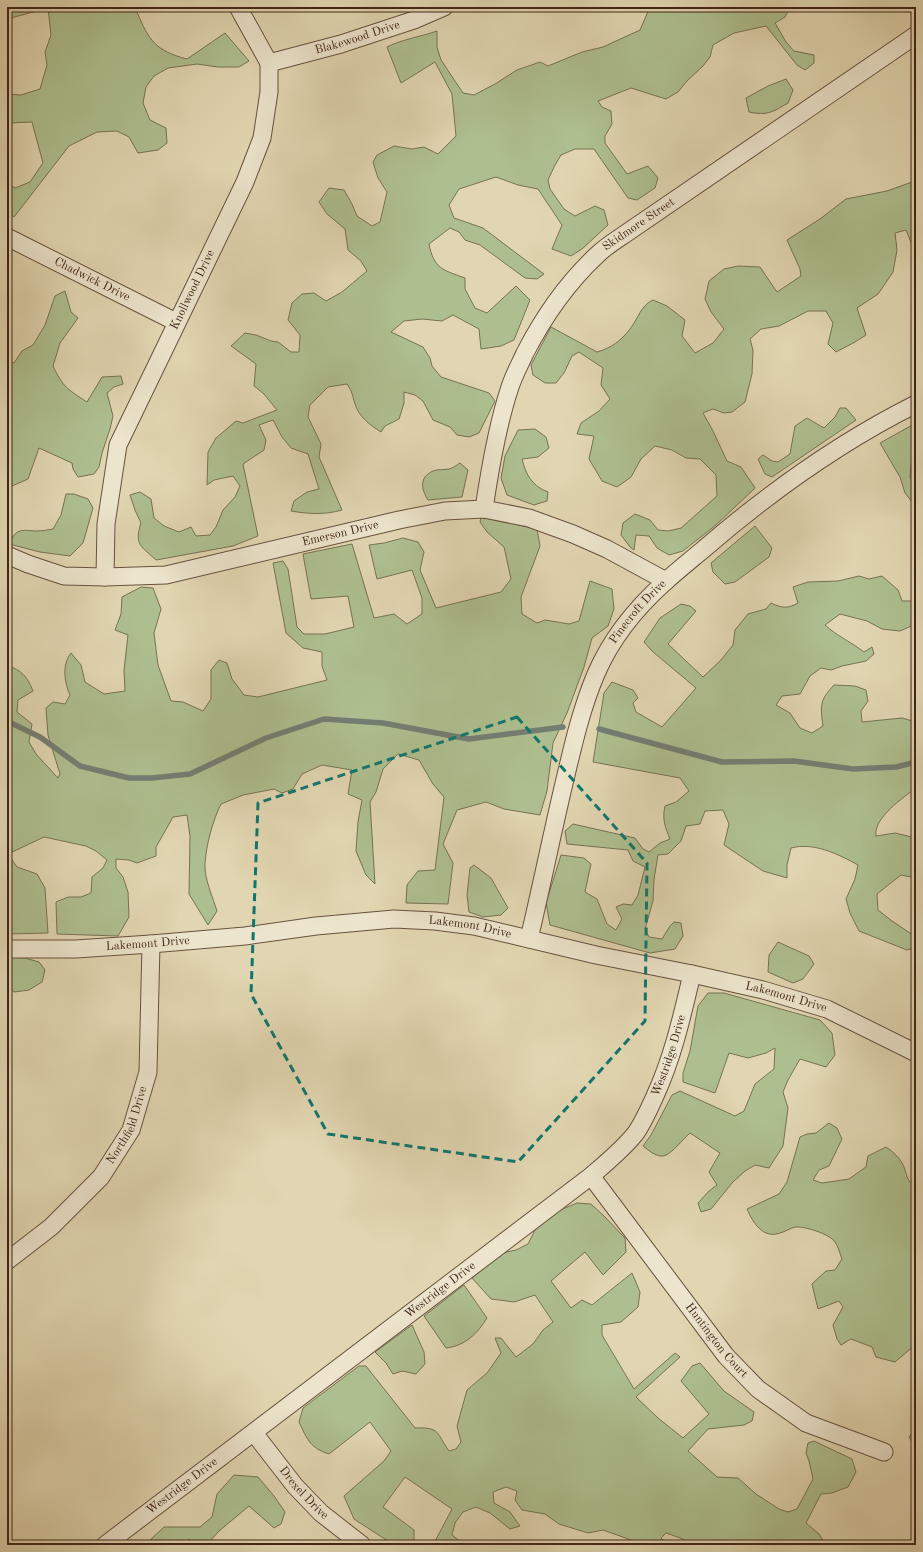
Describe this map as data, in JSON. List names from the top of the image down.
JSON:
{
  "streets": {
    "street": [
      "Blakewood Drive",
      "Skidmore Street",
      "Chadwick Drive",
      "Knollwood Drive",
      "Emerson Drive",
      "Pinecroft Drive",
      "Lakemont Drive",
      "Westridge Drive",
      "Northfield Drive",
      "Huntington Court",
      "Drexel Drive"
    ]
  },
  "crossings": [
    ["Blakewood Drive", "Knollwood Drive"],
    ["Skidmore Street", "Emerson Drive"],
    ["Chadwick Drive", "Knollwood Drive"],
    ["Knollwood Drive", "Emerson Drive"],
    ["Emerson Drive", "Pinecroft Drive"],
    ["Pinecroft Drive", "Lakemont Drive"],
    ["Lakemont Drive", "Westridge Drive"],
    ["Lakemont Drive", "Northfield Drive"],
    ["Westridge Drive", "Huntington Court"],
    ["Westridge Drive", "Drexel Drive"]
  ]
}
